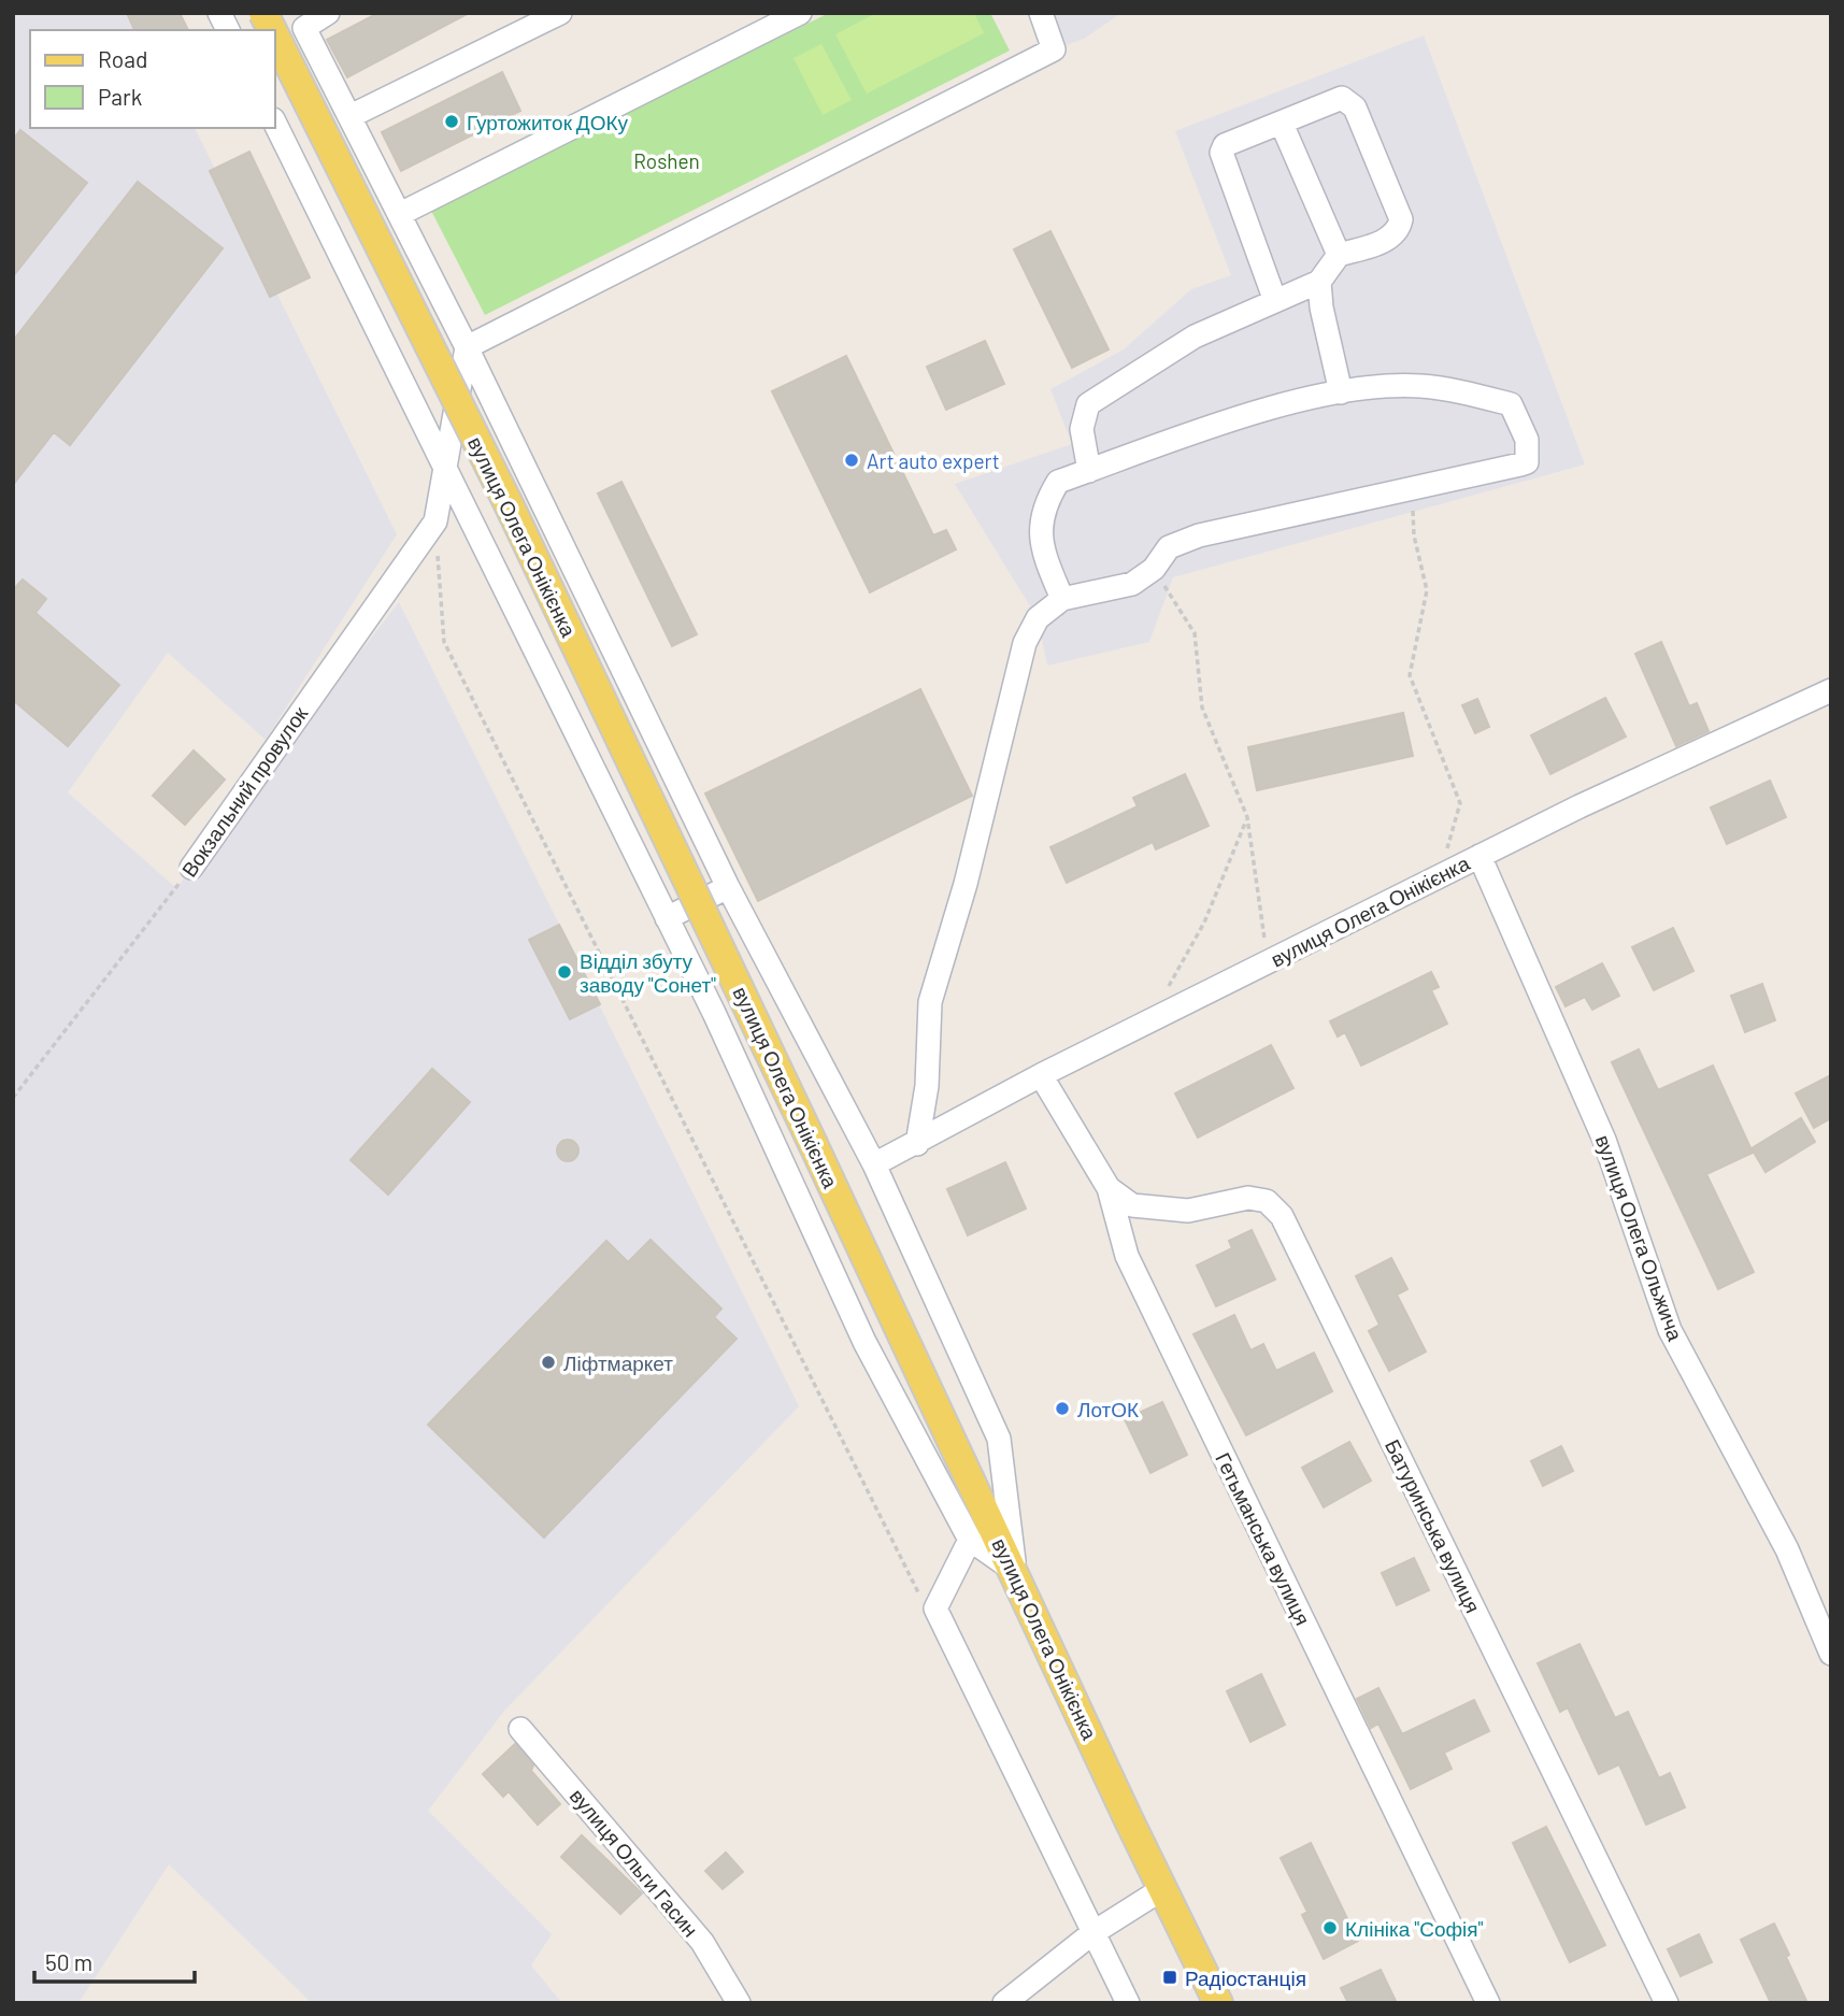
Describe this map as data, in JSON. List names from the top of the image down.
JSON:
{
  "streets": {
    "main road": ["вулиця Олега Онікієнка"],
    "street": [
      "Вокзальний провулок",
      "вулиця Олега Ольжича",
      "Батуринська вулиця",
      "Гетьманська вулиця",
      "вулиця Ольги Гасин"
    ]
  },
  "crossings": [
    ["вулиця Олега Онікієнка", "вулиця Олега Ольжича"],
    ["вулиця Олега Онікієнка", "Гетьманська вулиця"],
    ["Батуринська вулиця", "Гетьманська вулиця"]
  ],
  "parks": ["Roshen"],
  "places": {
    "other": [
      "Гуртожиток ДОКу",
      "Art auto expert",
      "Відділ збуту заводу \"Сонет\"",
      "Ліфтмаркет",
      "ЛотОК",
      "Клініка \"Софія\""
    ],
    "transit": ["Радіостанція"]
  },
  "legend": ["Road", "Park"],
  "scale_bar": "50 m"
}
